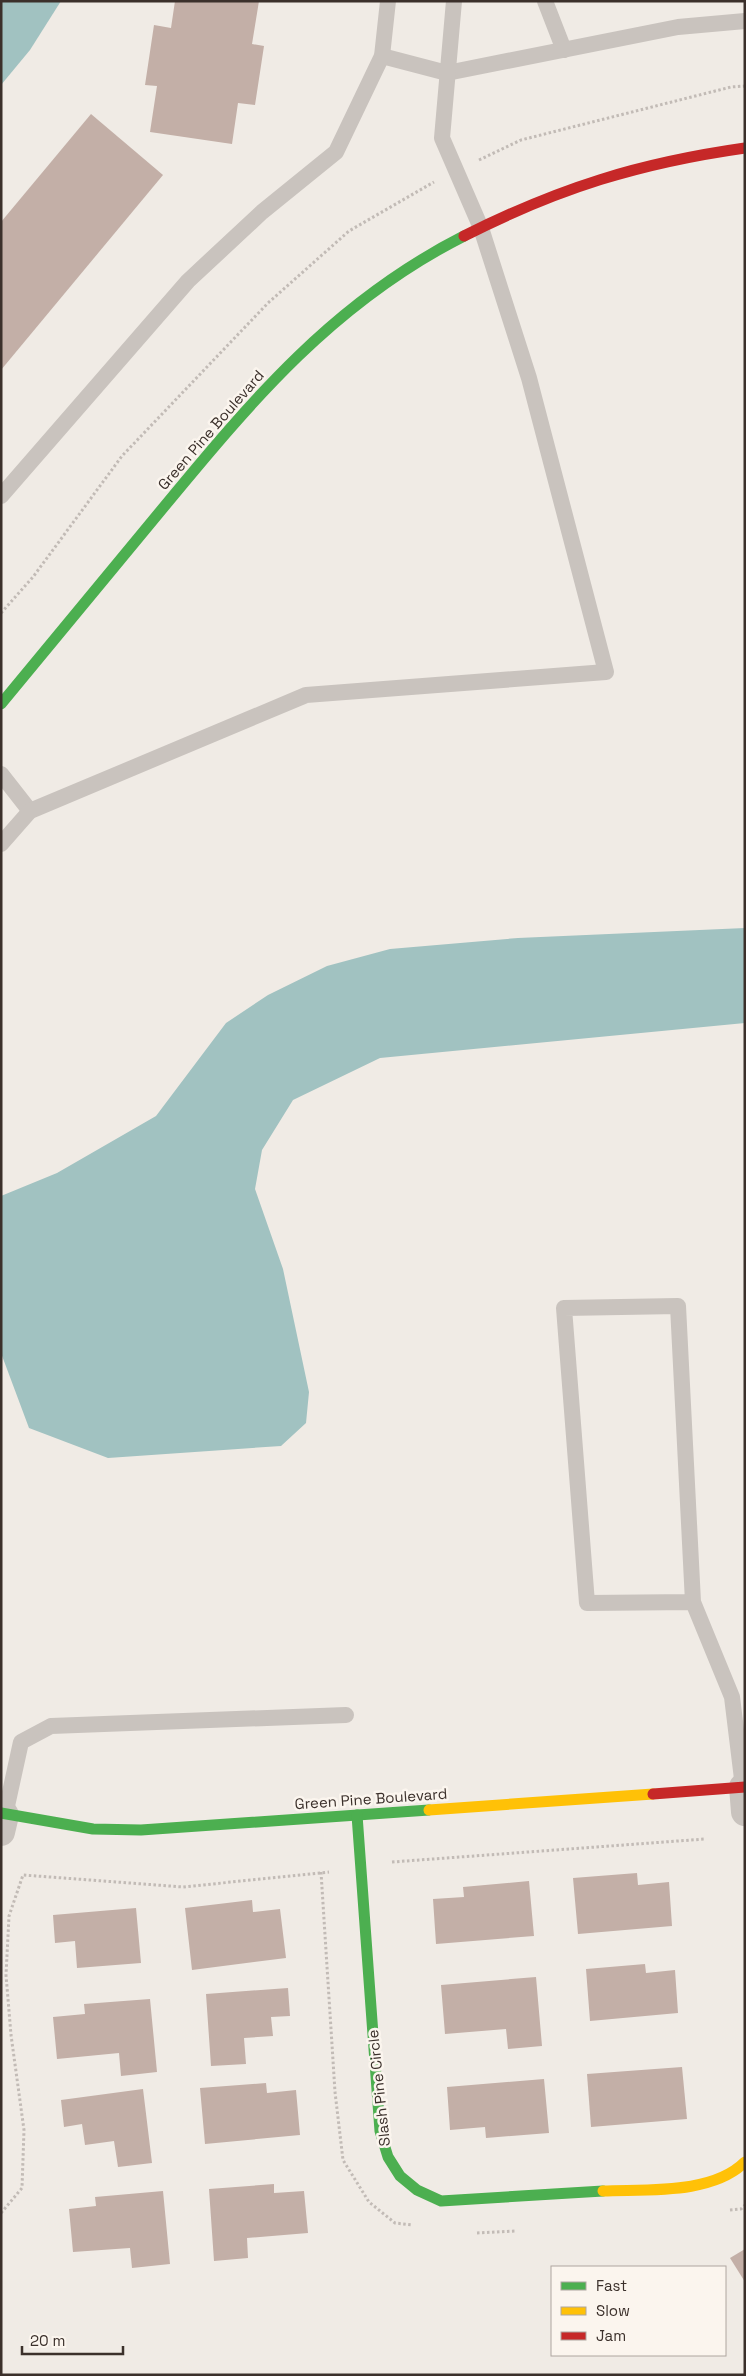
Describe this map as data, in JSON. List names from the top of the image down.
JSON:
{
  "streets": {
    "street": ["Green Pine Boulevard", "Slash Pine Circle"]
  },
  "crossings": [
    ["Green Pine Boulevard", "Slash Pine Circle"]
  ],
  "legend": ["Fast", "Slow", "Jam"],
  "scale_bar": "20 m"
}
